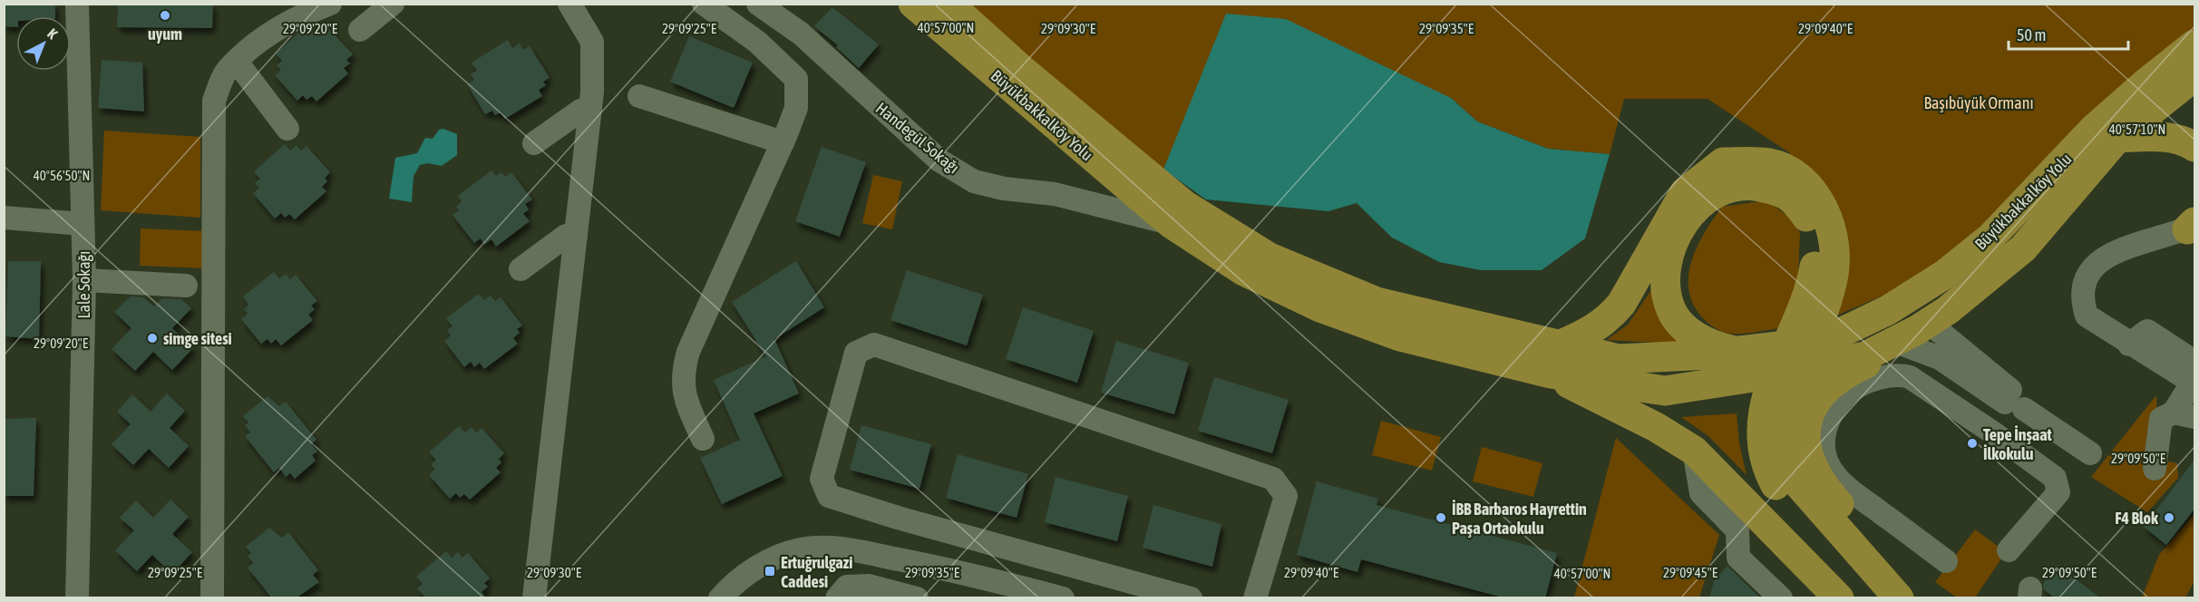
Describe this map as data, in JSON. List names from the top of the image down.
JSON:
{
  "streets": {
    "highway": ["Büyükbakkalköy Yolu"],
    "street": ["Handegül Sokağı", "Lale Sokağı"]
  },
  "crossings": [
    ["Büyükbakkalköy Yolu", "Handegül Sokağı"]
  ],
  "parks": ["Başıbüyük Ormanı"],
  "places": {
    "other": [
      "uyum",
      "simge sitesi",
      "Tepe İnşaat İlkokulu",
      "İBB Barbaros Hayrettin Paşa Ortaokulu",
      "F4 Blok"
    ],
    "transit": ["Ertuğrulgazi Caddesi"]
  },
  "scale_bar": "50 m",
  "north": "top right",
  "coordinates": [
    "40°57'00\"N",
    "29°09'20\"E",
    "29°09'25\"E",
    "29°09'30\"E",
    "29°09'35\"E",
    "29°09'40\"E",
    "40°57'10\"N",
    "40°56'50\"N",
    "29°09'50\"E",
    "29°09'45\"E"
  ]
}
